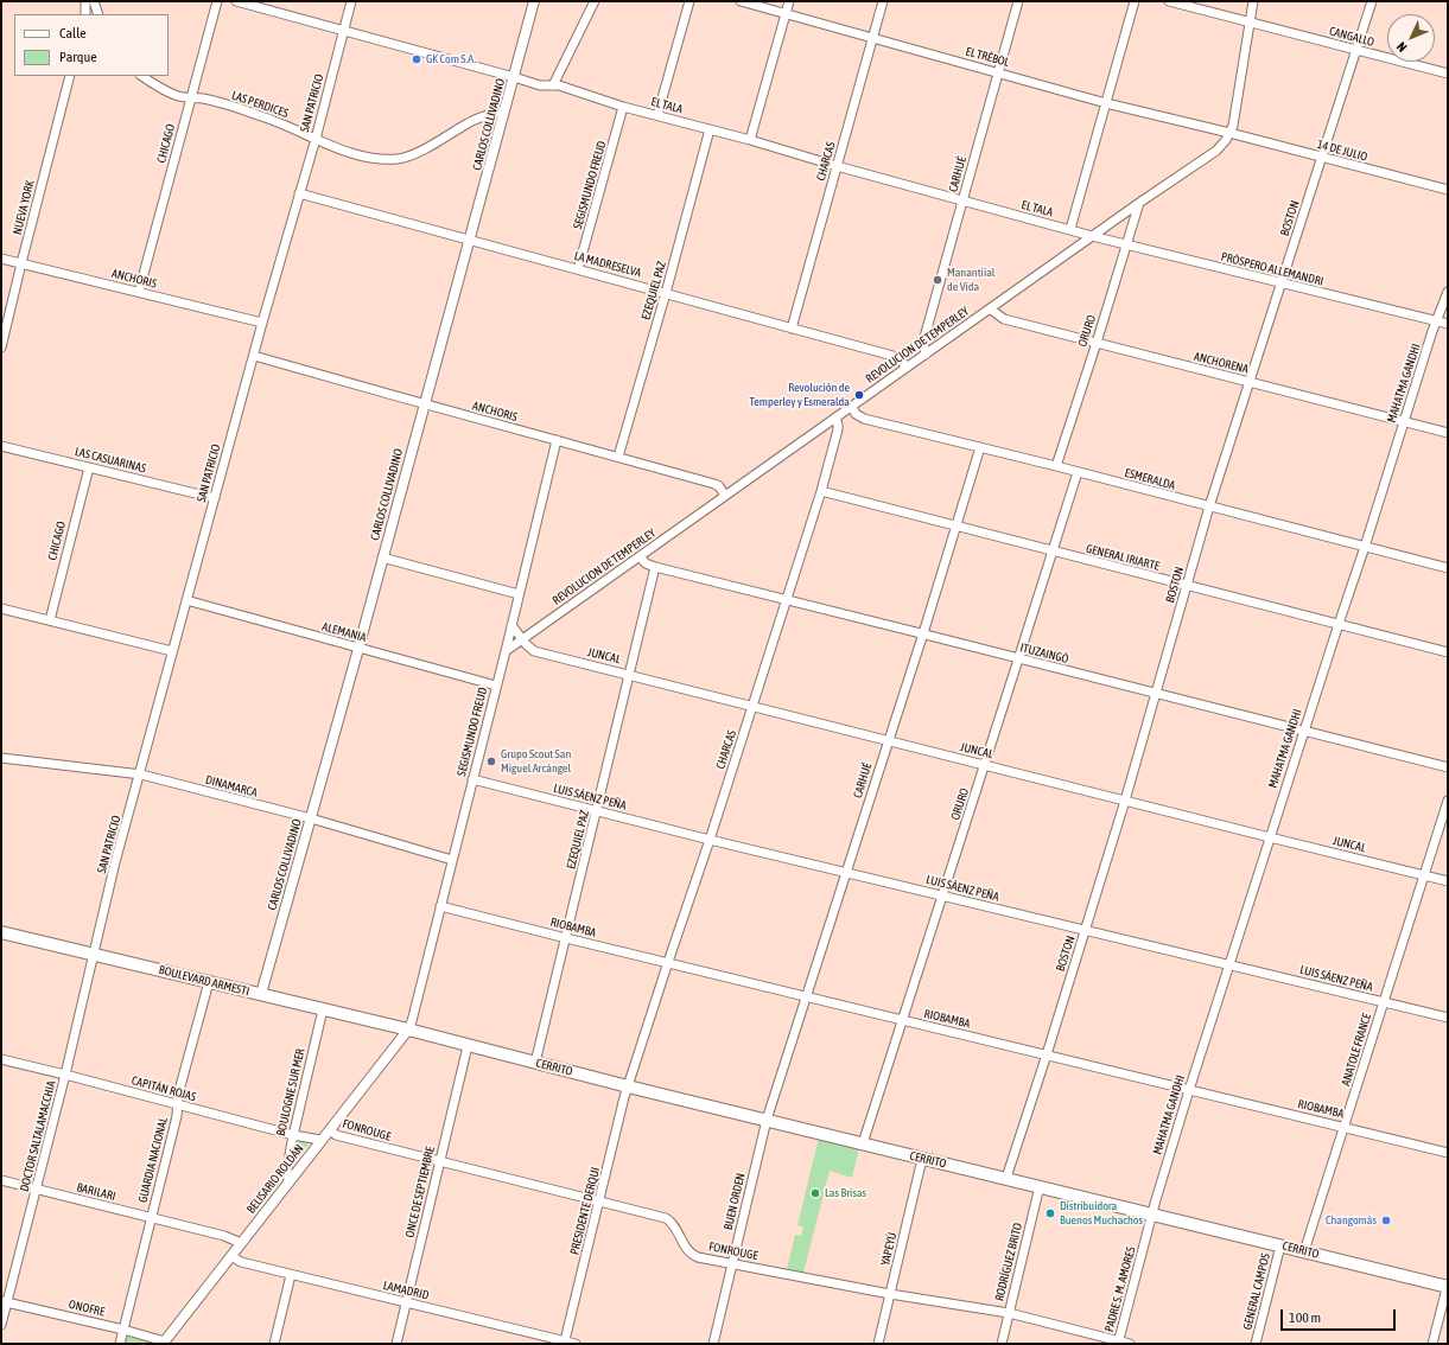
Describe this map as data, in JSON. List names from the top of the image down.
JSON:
{
  "streets": {
    "main road": ["BOULEVARD ARMESTI", "CERRITO"],
    "street": [
      "CANGALLO",
      "EL TRÉBOL",
      "SAN PATRICIO",
      "LAS PERDICES",
      "EL TALA",
      "CARLOS COLLIVADINO",
      "CHICAGO",
      "14 DE JULIO",
      "CHARCAS",
      "CARHUÉ",
      "SEGISMUNDO FREUD",
      "NUEVA YORK",
      "BOSTON",
      "LA MADRESELVA",
      "PRÓSPERO ALLEMANDRI",
      "ANCHORIS",
      "EZEQUIEL PAZ",
      "ORURO",
      "REVOLUCION DE TEMPERLEY",
      "ANCHORENA",
      "MAHATMA GANDHI",
      "LAS CASUARINAS",
      "ESMERALDA",
      "GENERAL IRIARTE",
      "ALEMANIA",
      "ITUZAINGÓ",
      "JUNCAL",
      "DINAMARCA",
      "LUIS SÁENZ PEÑA",
      "RIOBAMBA",
      "ANATOLE FRANCE",
      "CAPITÁN ROJAS",
      "BOULOGNE SUR MER",
      "FONROUGE",
      "DOCTOR SALTALAMACCHIA",
      "GUARDIA NACIONAL",
      "BELISARIO ROLDÁN",
      "BARILARI",
      "ONCE DE SEPTIEMBRE",
      "BUEN ORDEN",
      "PRESIDENTE DERQUI",
      "YAPEYÚ",
      "RODRÍGUEZ BRITO",
      "PADRE S. M. AMORES",
      "LAMADRID",
      "GENERAL CAMPOS",
      "ONOFRE"
    ]
  },
  "crossings": [
    ["CANGALLO", "BOSTON"],
    ["CANGALLO", "REVOLUCION DE TEMPERLEY"],
    ["EL TRÉBOL", "14 DE JULIO"],
    ["EL TRÉBOL", "CHARCAS"],
    ["EL TRÉBOL", "CARHUÉ"],
    ["EL TRÉBOL", "REVOLUCION DE TEMPERLEY"],
    ["SAN PATRICIO", "LAS PERDICES"],
    ["SAN PATRICIO", "EL TALA"],
    ["SAN PATRICIO", "LA MADRESELVA"],
    ["SAN PATRICIO", "ANCHORIS"],
    ["SAN PATRICIO", "LAS CASUARINAS"],
    ["SAN PATRICIO", "ALEMANIA"],
    ["SAN PATRICIO", "DINAMARCA"],
    ["SAN PATRICIO", "BOULEVARD ARMESTI"],
    ["SAN PATRICIO", "DOCTOR SALTALAMACCHIA"],
    ["LAS PERDICES", "CARLOS COLLIVADINO"],
    ["LAS PERDICES", "CHICAGO"],
    ["EL TALA", "CARLOS COLLIVADINO"],
    ["EL TALA", "CHARCAS"],
    ["EL TALA", "CARHUÉ"],
    ["EL TALA", "SEGISMUNDO FREUD"],
    ["EL TALA", "PRÓSPERO ALLEMANDRI"],
    ["EL TALA", "EZEQUIEL PAZ"],
    ["EL TALA", "REVOLUCION DE TEMPERLEY"],
    ["CARLOS COLLIVADINO", "LA MADRESELVA"],
    ["CARLOS COLLIVADINO", "ANCHORIS"],
    ["CARLOS COLLIVADINO", "ALEMANIA"],
    ["CARLOS COLLIVADINO", "DINAMARCA"],
    ["CARLOS COLLIVADINO", "BOULEVARD ARMESTI"],
    ["CHICAGO", "ANCHORIS"],
    ["CHICAGO", "LAS CASUARINAS"],
    ["14 DE JULIO", "BOSTON"],
    ["14 DE JULIO", "REVOLUCION DE TEMPERLEY"],
    ["CHARCAS", "LA MADRESELVA"],
    ["CHARCAS", "REVOLUCION DE TEMPERLEY"],
    ["CHARCAS", "GENERAL IRIARTE"],
    ["CHARCAS", "ITUZAINGÓ"],
    ["CHARCAS", "JUNCAL"],
    ["CHARCAS", "LUIS SÁENZ PEÑA"],
    ["CHARCAS", "RIOBAMBA"],
    ["CHARCAS", "CERRITO"],
    ["CHARCAS", "PRESIDENTE DERQUI"],
    ["CARHUÉ", "REVOLUCION DE TEMPERLEY"],
    ["CARHUÉ", "ESMERALDA"],
    ["CARHUÉ", "GENERAL IRIARTE"],
    ["CARHUÉ", "ITUZAINGÓ"],
    ["CARHUÉ", "JUNCAL"],
    ["CARHUÉ", "LUIS SÁENZ PEÑA"],
    ["CARHUÉ", "RIOBAMBA"],
    ["CARHUÉ", "CERRITO"],
    ["CARHUÉ", "BUEN ORDEN"],
    ["SEGISMUNDO FREUD", "LA MADRESELVA"],
    ["SEGISMUNDO FREUD", "ANCHORIS"],
    ["SEGISMUNDO FREUD", "REVOLUCION DE TEMPERLEY"],
    ["SEGISMUNDO FREUD", "ALEMANIA"],
    ["SEGISMUNDO FREUD", "JUNCAL"],
    ["SEGISMUNDO FREUD", "DINAMARCA"],
    ["SEGISMUNDO FREUD", "LUIS SÁENZ PEÑA"],
    ["SEGISMUNDO FREUD", "RIOBAMBA"],
    ["SEGISMUNDO FREUD", "BOULEVARD ARMESTI"],
    ["SEGISMUNDO FREUD", "CERRITO"],
    ["SEGISMUNDO FREUD", "BELISARIO ROLDÁN"],
    ["NUEVA YORK", "ANCHORIS"],
    ["BOSTON", "PRÓSPERO ALLEMANDRI"],
    ["BOSTON", "ANCHORENA"],
    ["BOSTON", "ESMERALDA"],
    ["BOSTON", "GENERAL IRIARTE"],
    ["BOSTON", "ITUZAINGÓ"],
    ["BOSTON", "JUNCAL"],
    ["BOSTON", "LUIS SÁENZ PEÑA"],
    ["BOSTON", "RIOBAMBA"],
    ["BOSTON", "CERRITO"],
    ["LA MADRESELVA", "EZEQUIEL PAZ"],
    ["LA MADRESELVA", "REVOLUCION DE TEMPERLEY"],
    ["PRÓSPERO ALLEMANDRI", "ORURO"],
    ["PRÓSPERO ALLEMANDRI", "REVOLUCION DE TEMPERLEY"],
    ["PRÓSPERO ALLEMANDRI", "MAHATMA GANDHI"],
    ["ANCHORIS", "EZEQUIEL PAZ"],
    ["ANCHORIS", "REVOLUCION DE TEMPERLEY"],
    ["EZEQUIEL PAZ", "ITUZAINGÓ"],
    ["EZEQUIEL PAZ", "JUNCAL"],
    ["EZEQUIEL PAZ", "LUIS SÁENZ PEÑA"],
    ["EZEQUIEL PAZ", "RIOBAMBA"],
    ["EZEQUIEL PAZ", "CERRITO"],
    ["ORURO", "REVOLUCION DE TEMPERLEY"],
    ["ORURO", "ANCHORENA"],
    ["ORURO", "ESMERALDA"],
    ["ORURO", "GENERAL IRIARTE"],
    ["ORURO", "ITUZAINGÓ"],
    ["ORURO", "JUNCAL"],
    ["ORURO", "LUIS SÁENZ PEÑA"],
    ["ORURO", "RIOBAMBA"],
    ["ORURO", "CERRITO"],
    ["REVOLUCION DE TEMPERLEY", "ANCHORENA"],
    ["REVOLUCION DE TEMPERLEY", "ESMERALDA"],
    ["REVOLUCION DE TEMPERLEY", "ITUZAINGÓ"],
    ["REVOLUCION DE TEMPERLEY", "JUNCAL"],
    ["ANCHORENA", "MAHATMA GANDHI"],
    ["MAHATMA GANDHI", "ESMERALDA"],
    ["MAHATMA GANDHI", "GENERAL IRIARTE"],
    ["MAHATMA GANDHI", "ITUZAINGÓ"],
    ["MAHATMA GANDHI", "JUNCAL"],
    ["MAHATMA GANDHI", "LUIS SÁENZ PEÑA"],
    ["MAHATMA GANDHI", "RIOBAMBA"],
    ["MAHATMA GANDHI", "CERRITO"],
    ["MAHATMA GANDHI", "PADRE S. M. AMORES"],
    ["JUNCAL", "ANATOLE FRANCE"],
    ["LUIS SÁENZ PEÑA", "ANATOLE FRANCE"],
    ["RIOBAMBA", "ANATOLE FRANCE"],
    ["BOULEVARD ARMESTI", "CERRITO"],
    ["BOULEVARD ARMESTI", "BOULOGNE SUR MER"],
    ["BOULEVARD ARMESTI", "DOCTOR SALTALAMACCHIA"],
    ["BOULEVARD ARMESTI", "GUARDIA NACIONAL"],
    ["BOULEVARD ARMESTI", "BELISARIO ROLDÁN"],
    ["ANATOLE FRANCE", "CERRITO"],
    ["CERRITO", "BELISARIO ROLDÁN"],
    ["CERRITO", "ONCE DE SEPTIEMBRE"],
    ["CERRITO", "BUEN ORDEN"],
    ["CERRITO", "PRESIDENTE DERQUI"],
    ["CERRITO", "YAPEYÚ"],
    ["CERRITO", "RODRÍGUEZ BRITO"],
    ["CERRITO", "PADRE S. M. AMORES"],
    ["CERRITO", "GENERAL CAMPOS"],
    ["CAPITÁN ROJAS", "BOULOGNE SUR MER"],
    ["CAPITÁN ROJAS", "DOCTOR SALTALAMACCHIA"],
    ["CAPITÁN ROJAS", "GUARDIA NACIONAL"],
    ["CAPITÁN ROJAS", "BELISARIO ROLDÁN"],
    ["BOULOGNE SUR MER", "BELISARIO ROLDÁN"],
    ["FONROUGE", "BELISARIO ROLDÁN"],
    ["FONROUGE", "ONCE DE SEPTIEMBRE"],
    ["FONROUGE", "BUEN ORDEN"],
    ["FONROUGE", "PRESIDENTE DERQUI"],
    ["FONROUGE", "YAPEYÚ"],
    ["FONROUGE", "RODRÍGUEZ BRITO"],
    ["FONROUGE", "PADRE S. M. AMORES"],
    ["DOCTOR SALTALAMACCHIA", "BARILARI"],
    ["DOCTOR SALTALAMACCHIA", "ONOFRE"],
    ["GUARDIA NACIONAL", "BARILARI"],
    ["GUARDIA NACIONAL", "ONOFRE"],
    ["BELISARIO ROLDÁN", "BARILARI"],
    ["BELISARIO ROLDÁN", "LAMADRID"],
    ["BELISARIO ROLDÁN", "ONOFRE"],
    ["ONCE DE SEPTIEMBRE", "LAMADRID"],
    ["PRESIDENTE DERQUI", "LAMADRID"]
  ],
  "places": [
    "GK Com S.A.",
    "Manantiial de Vida",
    "Revolución de Temperley y Esmeralda",
    "Grupo Scout San Miguel Arcángel",
    "Las Brisas",
    "Distribuidora Buenos Muchachos",
    "Changomás"
  ],
  "legend": ["Calle", "Parque"],
  "scale_bar": "100 m",
  "north": "bottom left"
}
